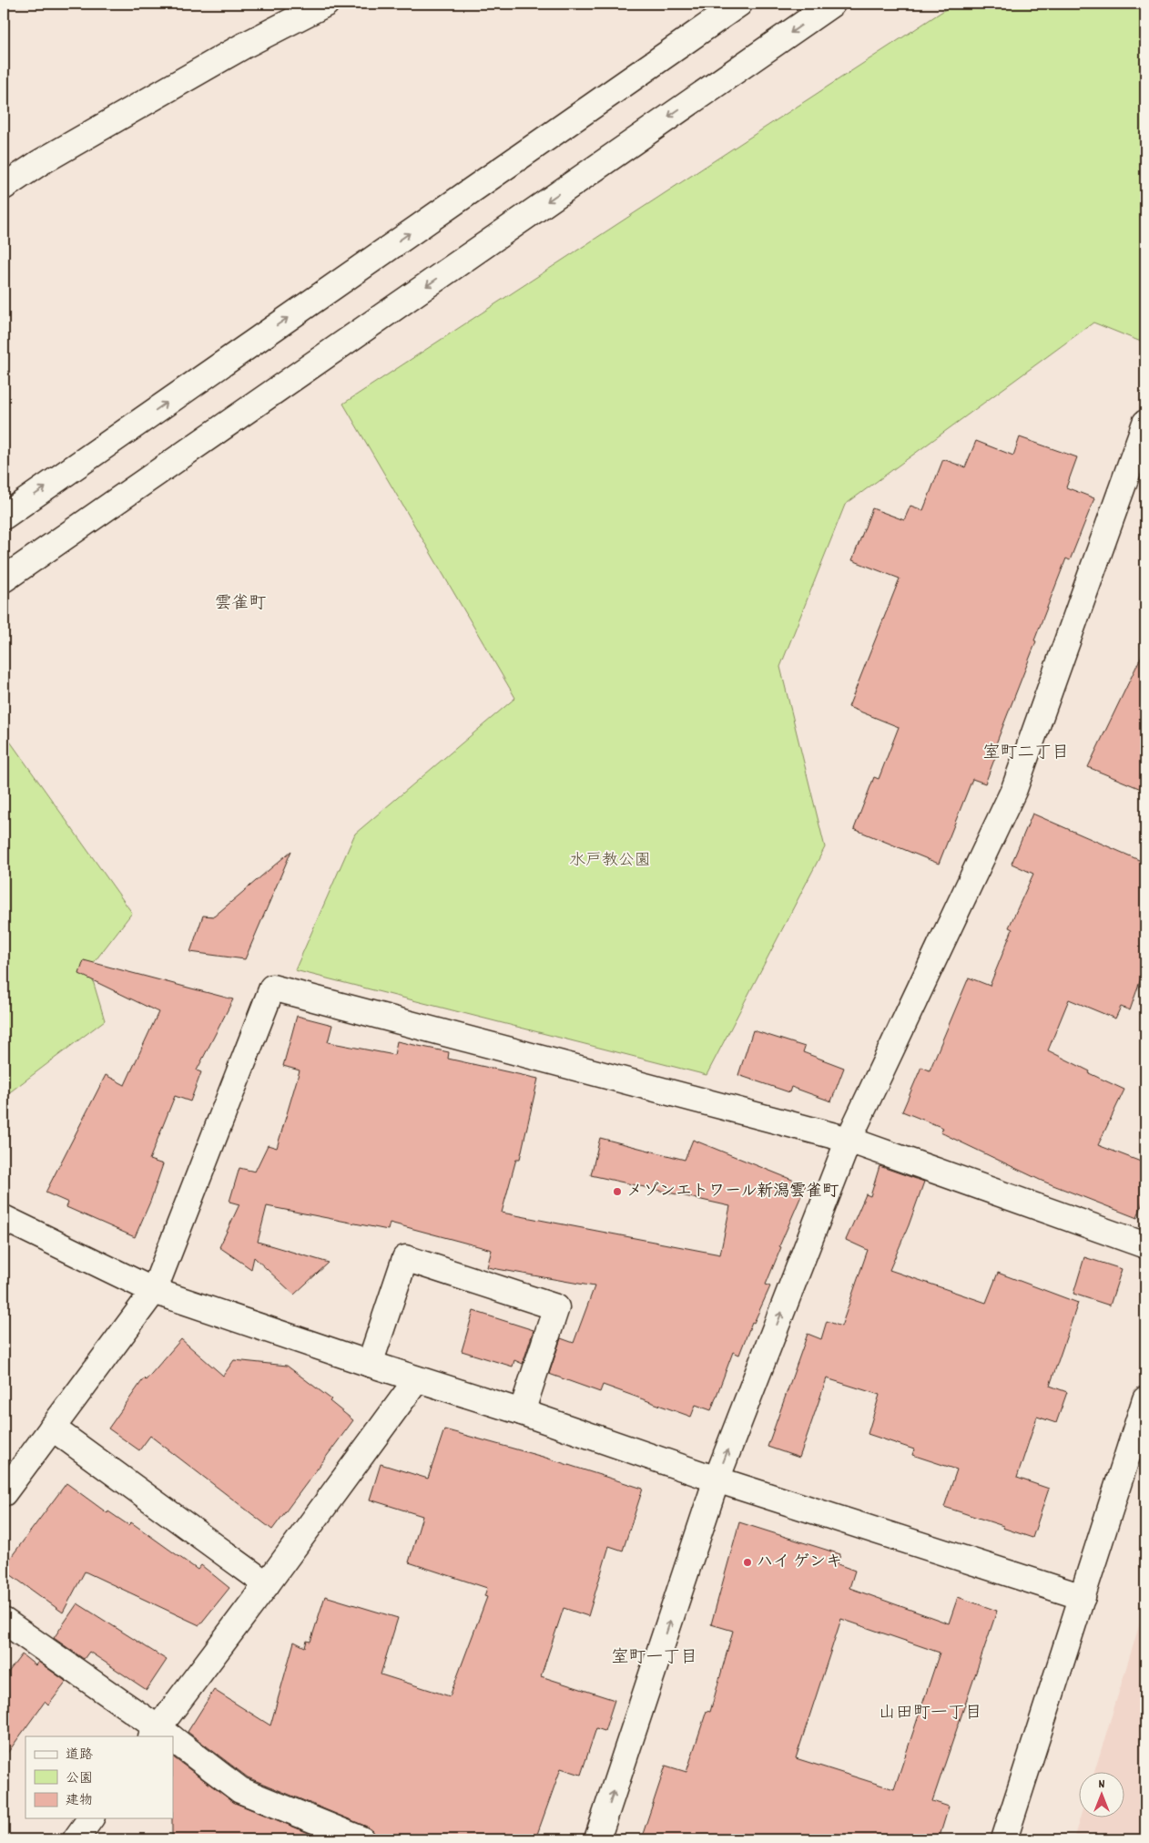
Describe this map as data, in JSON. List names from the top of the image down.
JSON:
{
  "districts": [
    "雲雀町",
    "室町二丁目",
    "室町一丁目",
    "山田町一丁目"
  ],
  "parks": ["水戸教公園"],
  "places": ["メゾンエトワール新潟雲雀町", "ハイ ゲンキ"],
  "legend": ["道路", "公園", "建物"],
  "north": "top"
}
